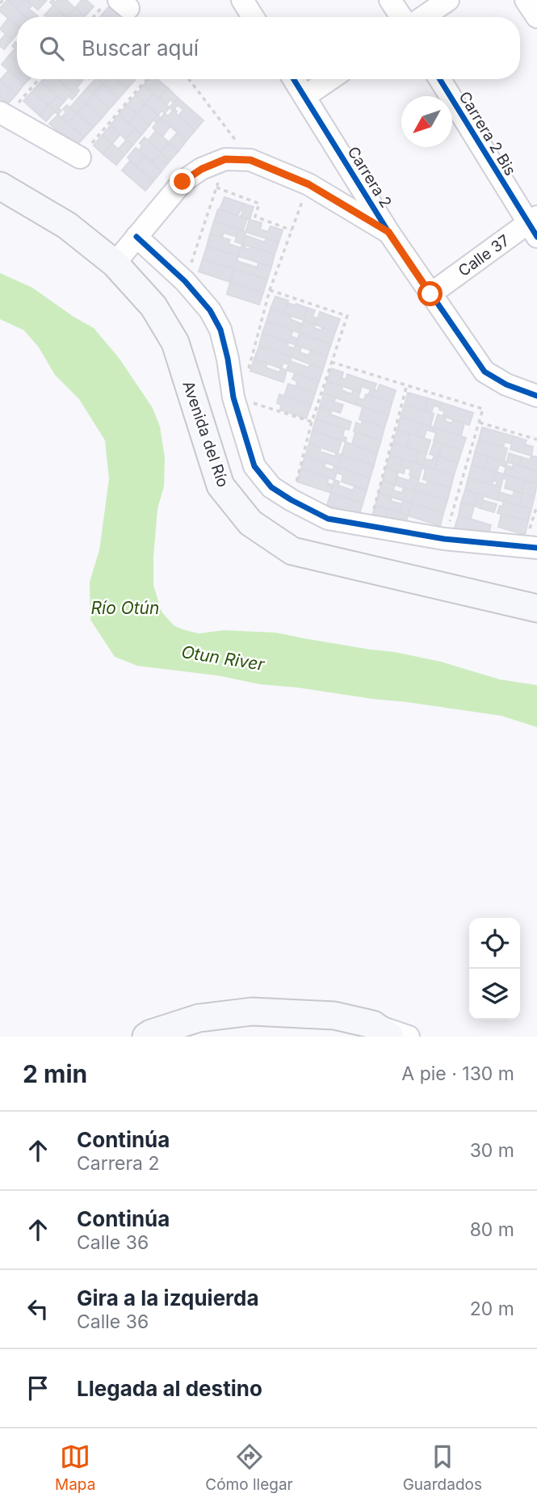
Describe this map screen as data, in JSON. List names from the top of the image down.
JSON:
{
  "streets": {
    "main road": ["Avenida del Río"],
    "street": ["Carrera 2 Bis", "Carrera 2", "Calle 37"]
  },
  "crossings": [
    ["Carrera 2 Bis", "Calle 37"],
    ["Carrera 2", "Calle 37"]
  ],
  "water": ["Río Otún", "Otun River"],
  "north": "bottom left",
  "page": {
    "search": "Buscar aquí",
    "heading": ["2 min", "A pie · 130 m"],
    "list": [
      ["Continúa", "Carrera 2", "30 m"],
      ["Continúa", "Calle 36", "80 m"],
      ["Gira a la izquierda", "Calle 36", "20 m"],
      "Llegada al destino"
    ],
    "nav": ["Mapa", "Cómo llegar", "Guardados"]
  }
}
